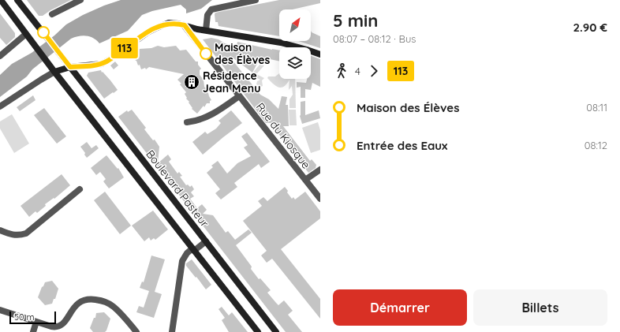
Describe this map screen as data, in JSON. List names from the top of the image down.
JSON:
{
  "streets": {
    "main road": ["Boulevard Pasteur"],
    "street": ["Rue du Kiosque"]
  },
  "places": {
    "other": ["Maison des Élèves"],
    "building": ["Résidence Jean Menu"]
  },
  "lines": ["bus line 113"],
  "scale_bar": "50 m",
  "north": "top right",
  "page": {
    "on_map": "113",
    "heading": ["5 min", "08:07 – 08:12 · Bus", "2.90 €"],
    "legs": ["4", "113"],
    "list": [
      {
        "name": "Maison des Élèves",
        "value": "08:11"
      },
      {
        "name": "Entrée des Eaux",
        "value": "08:12"
      }
    ],
    "buttons": ["Démarrer", "Billets"],
    "scale": "50 m"
  }
}
